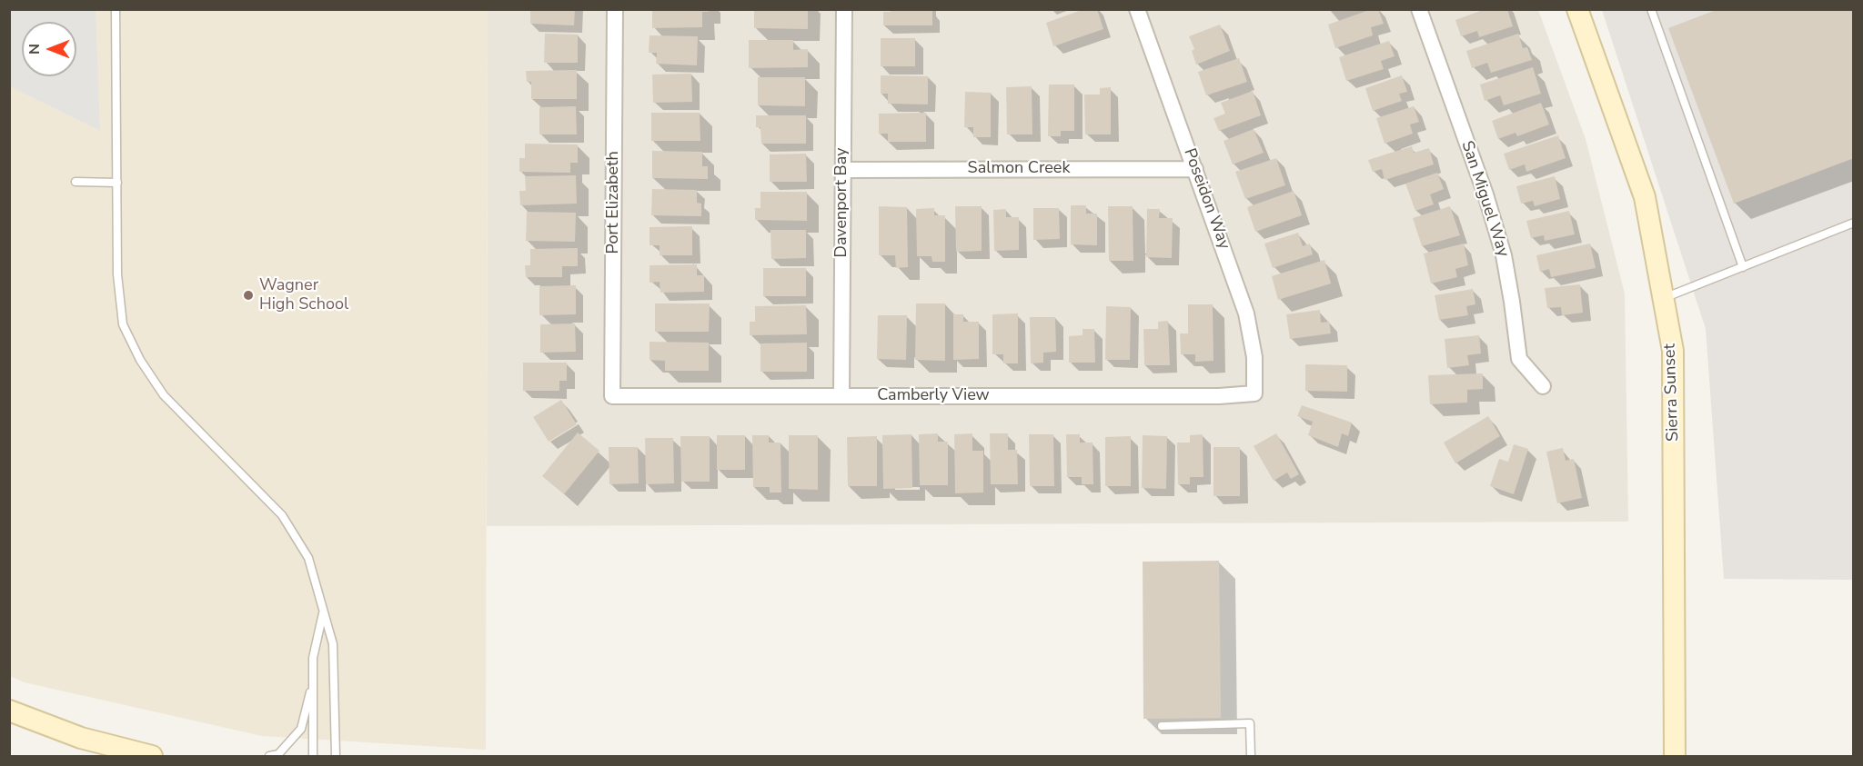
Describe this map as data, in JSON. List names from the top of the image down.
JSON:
{
  "streets": {
    "street": [
      "Salmon Creek",
      "Poseidon Way",
      "San Miguel Way",
      "Port Elizabeth",
      "Davenport Bay",
      "Sierra Sunset",
      "Camberly View"
    ]
  },
  "crossings": [
    ["Salmon Creek", "Poseidon Way"],
    ["Salmon Creek", "Davenport Bay"],
    ["Poseidon Way", "Camberly View"],
    ["Port Elizabeth", "Camberly View"],
    ["Davenport Bay", "Camberly View"]
  ],
  "places": ["Wagner High School"],
  "north": "left"
}
